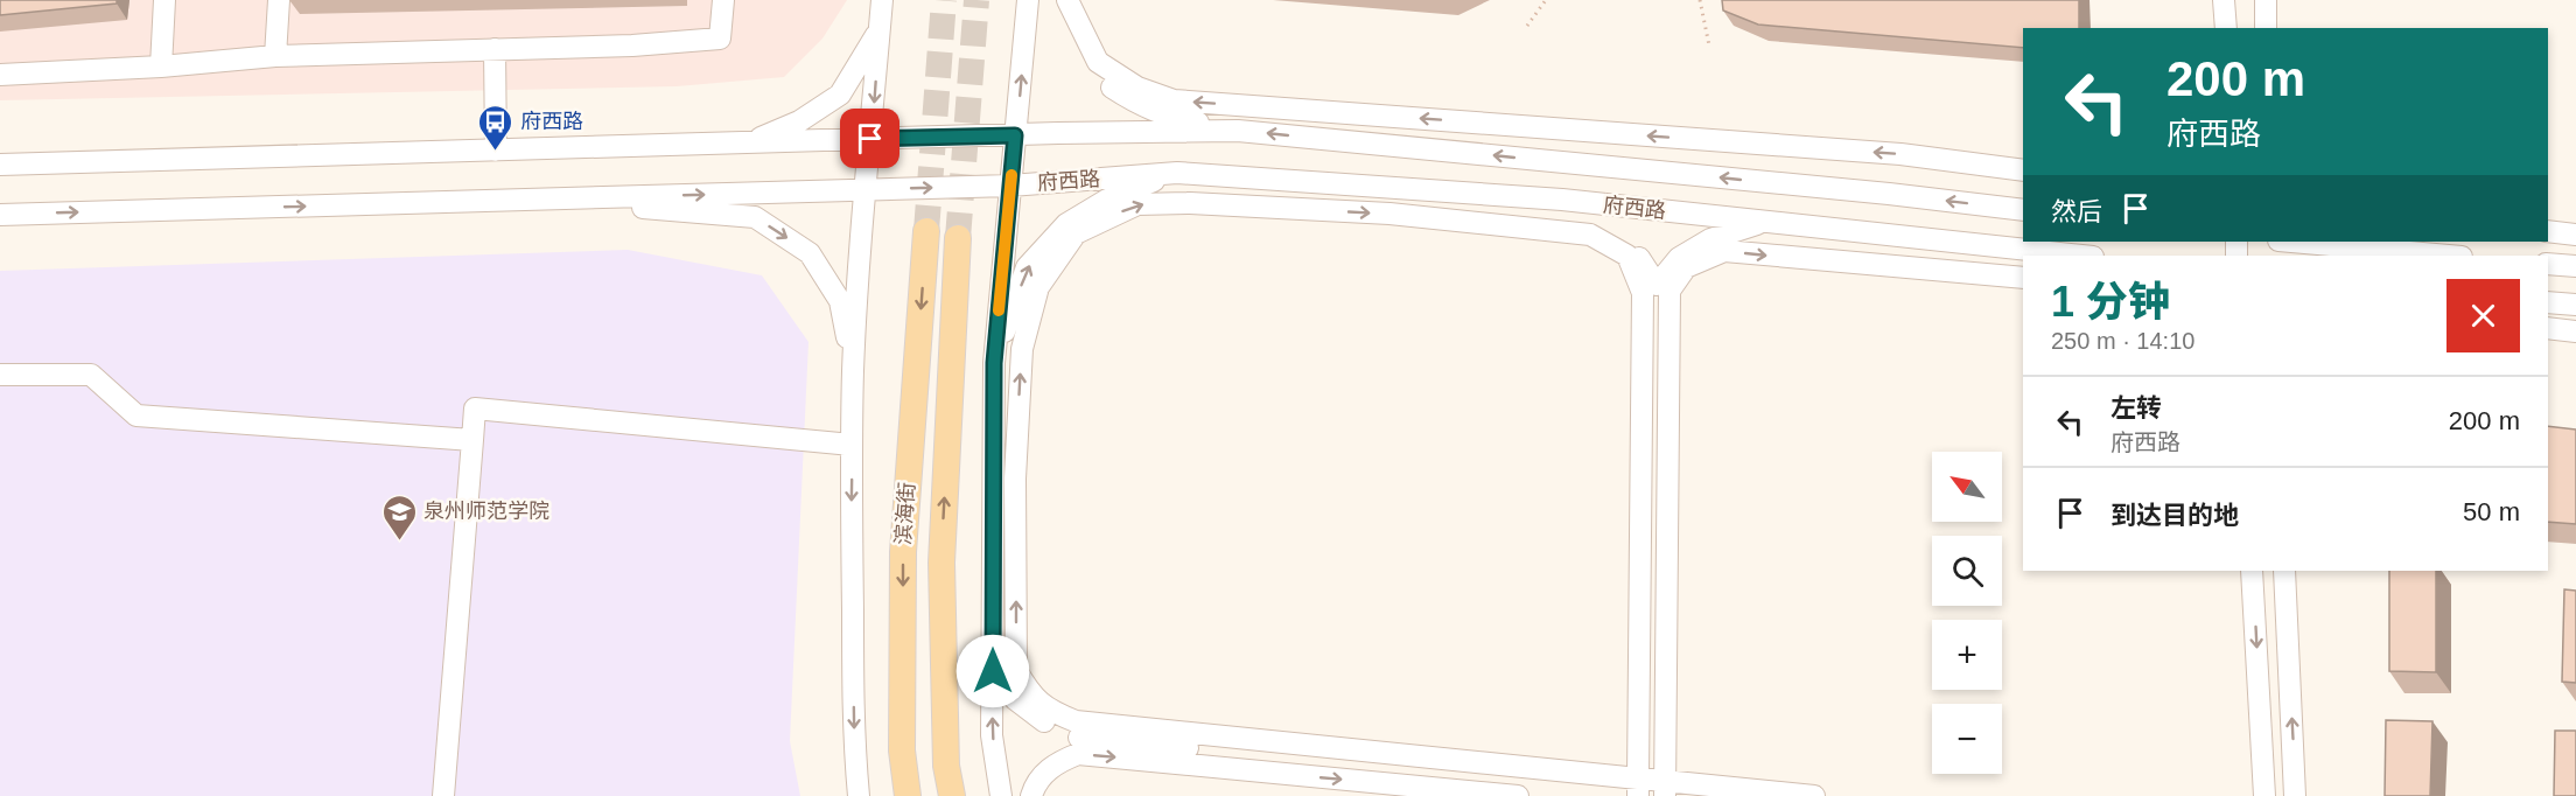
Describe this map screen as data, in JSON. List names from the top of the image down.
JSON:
{
  "streets": {
    "main road": ["滨海街"],
    "street": ["府西路"]
  },
  "places": {
    "bus stop": ["府西路"],
    "school or university": ["泉州师范学院"]
  },
  "north": "top left",
  "page": {
    "turn": ["200 m", "府西路"],
    "then": "然后",
    "heading": ["1 分钟", "250 m · 14:10"],
    "list": [
      {
        "name": "左转",
        "note": "府西路",
        "value": "200 m"
      },
      {
        "name": "到达目的地",
        "value": "50 m"
      }
    ],
    "map_buttons": ["+", "−"]
  }
}
